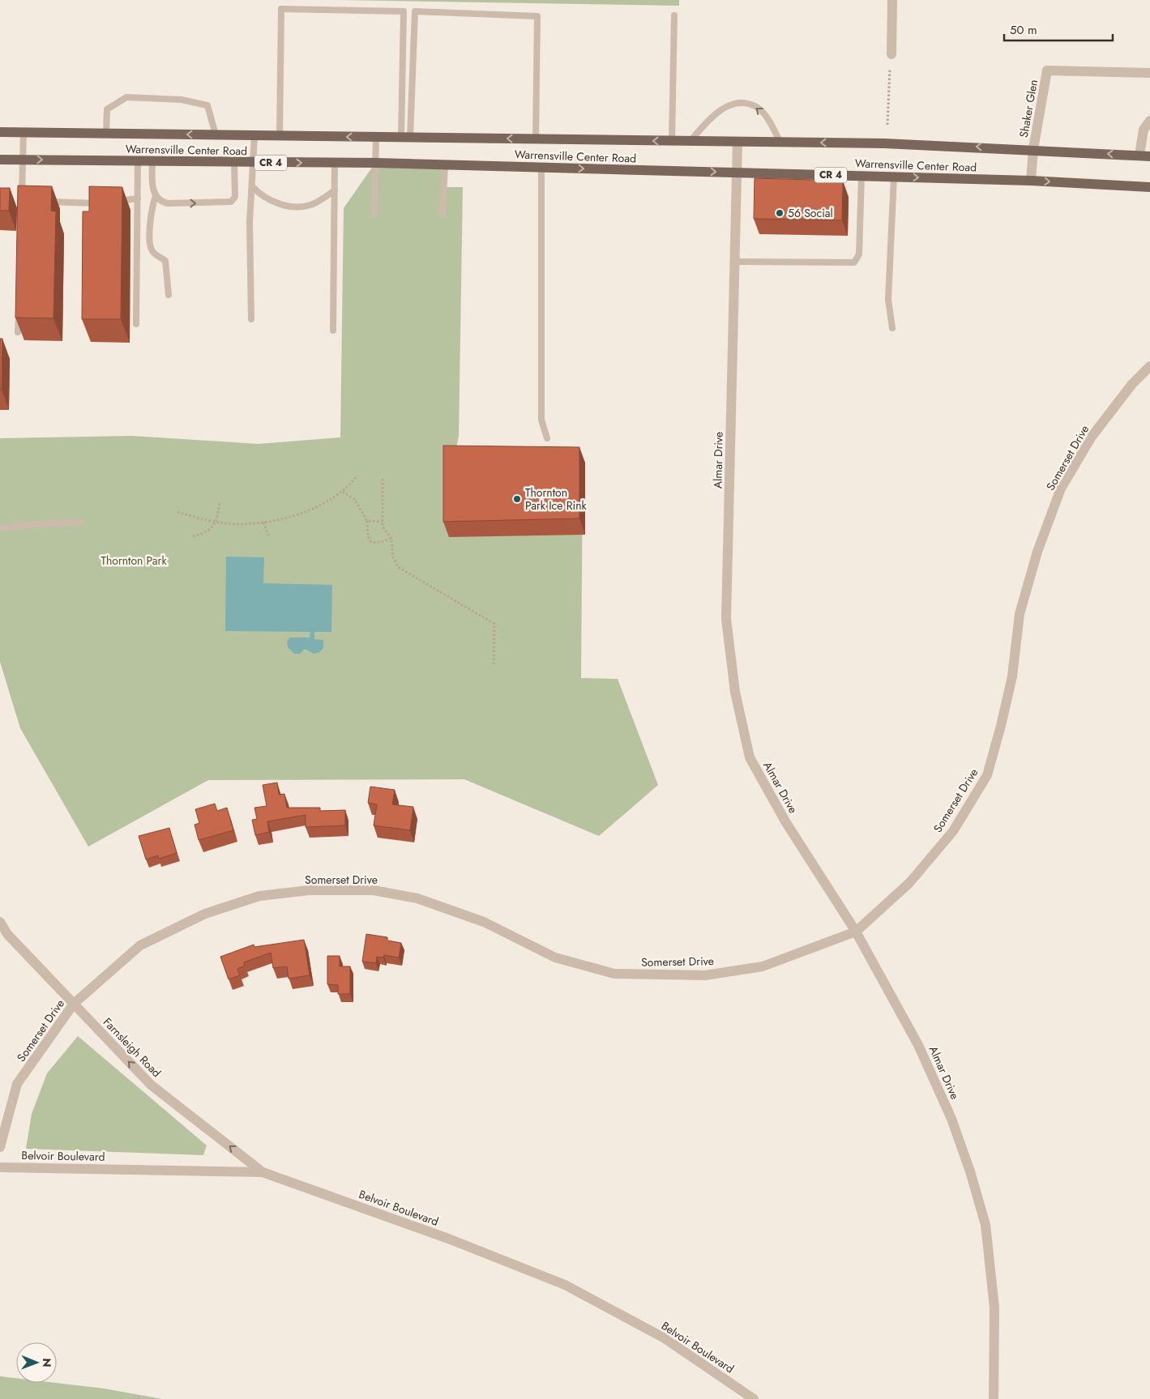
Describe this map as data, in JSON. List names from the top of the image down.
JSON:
{
  "streets": {
    "main road": ["Warrensville Center Road", "CR 4"],
    "street": [
      "Shaker Glen",
      "Somerset Drive",
      "Almar Drive",
      "Farnsleigh Road",
      "Belvoir Boulevard"
    ]
  },
  "crossings": [
    ["Shaker Glen", "Warrensville Center Road"],
    ["Warrensville Center Road", "Almar Drive"],
    ["Somerset Drive", "Almar Drive"],
    ["Somerset Drive", "Farnsleigh Road"],
    ["Farnsleigh Road", "Belvoir Boulevard"]
  ],
  "one_way": ["Farnsleigh Road"],
  "parks": ["Thornton Park"],
  "places": ["56 Social", "Thornton Park Ice Rink"],
  "scale_bar": "50 m",
  "north": "right"
}
